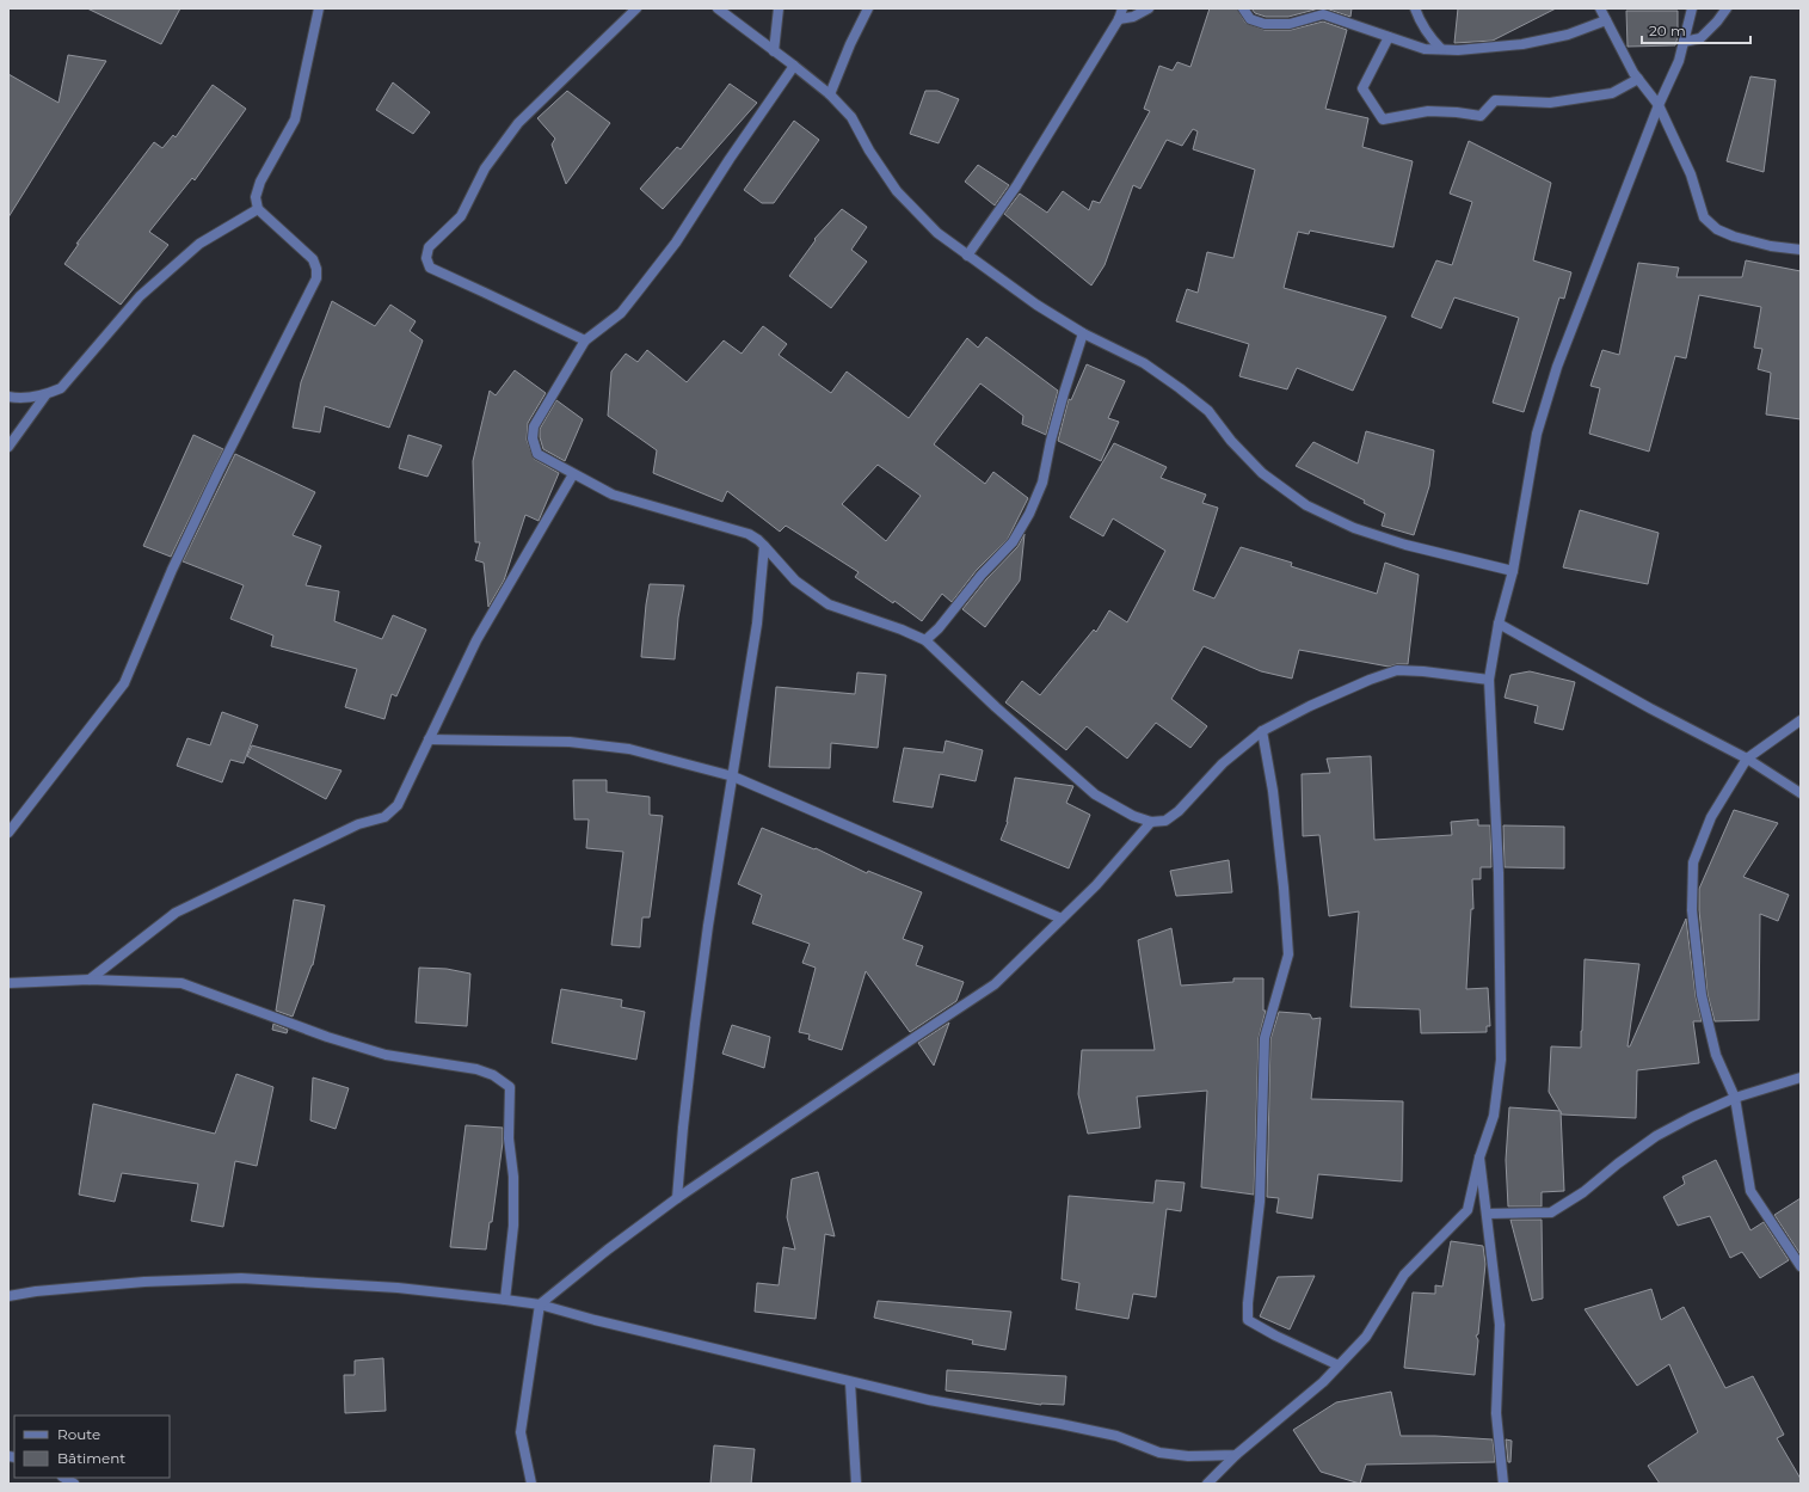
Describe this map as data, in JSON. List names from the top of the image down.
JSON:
{
  "legend": ["Route", "Bâtiment"],
  "scale_bar": "20 m"
}
